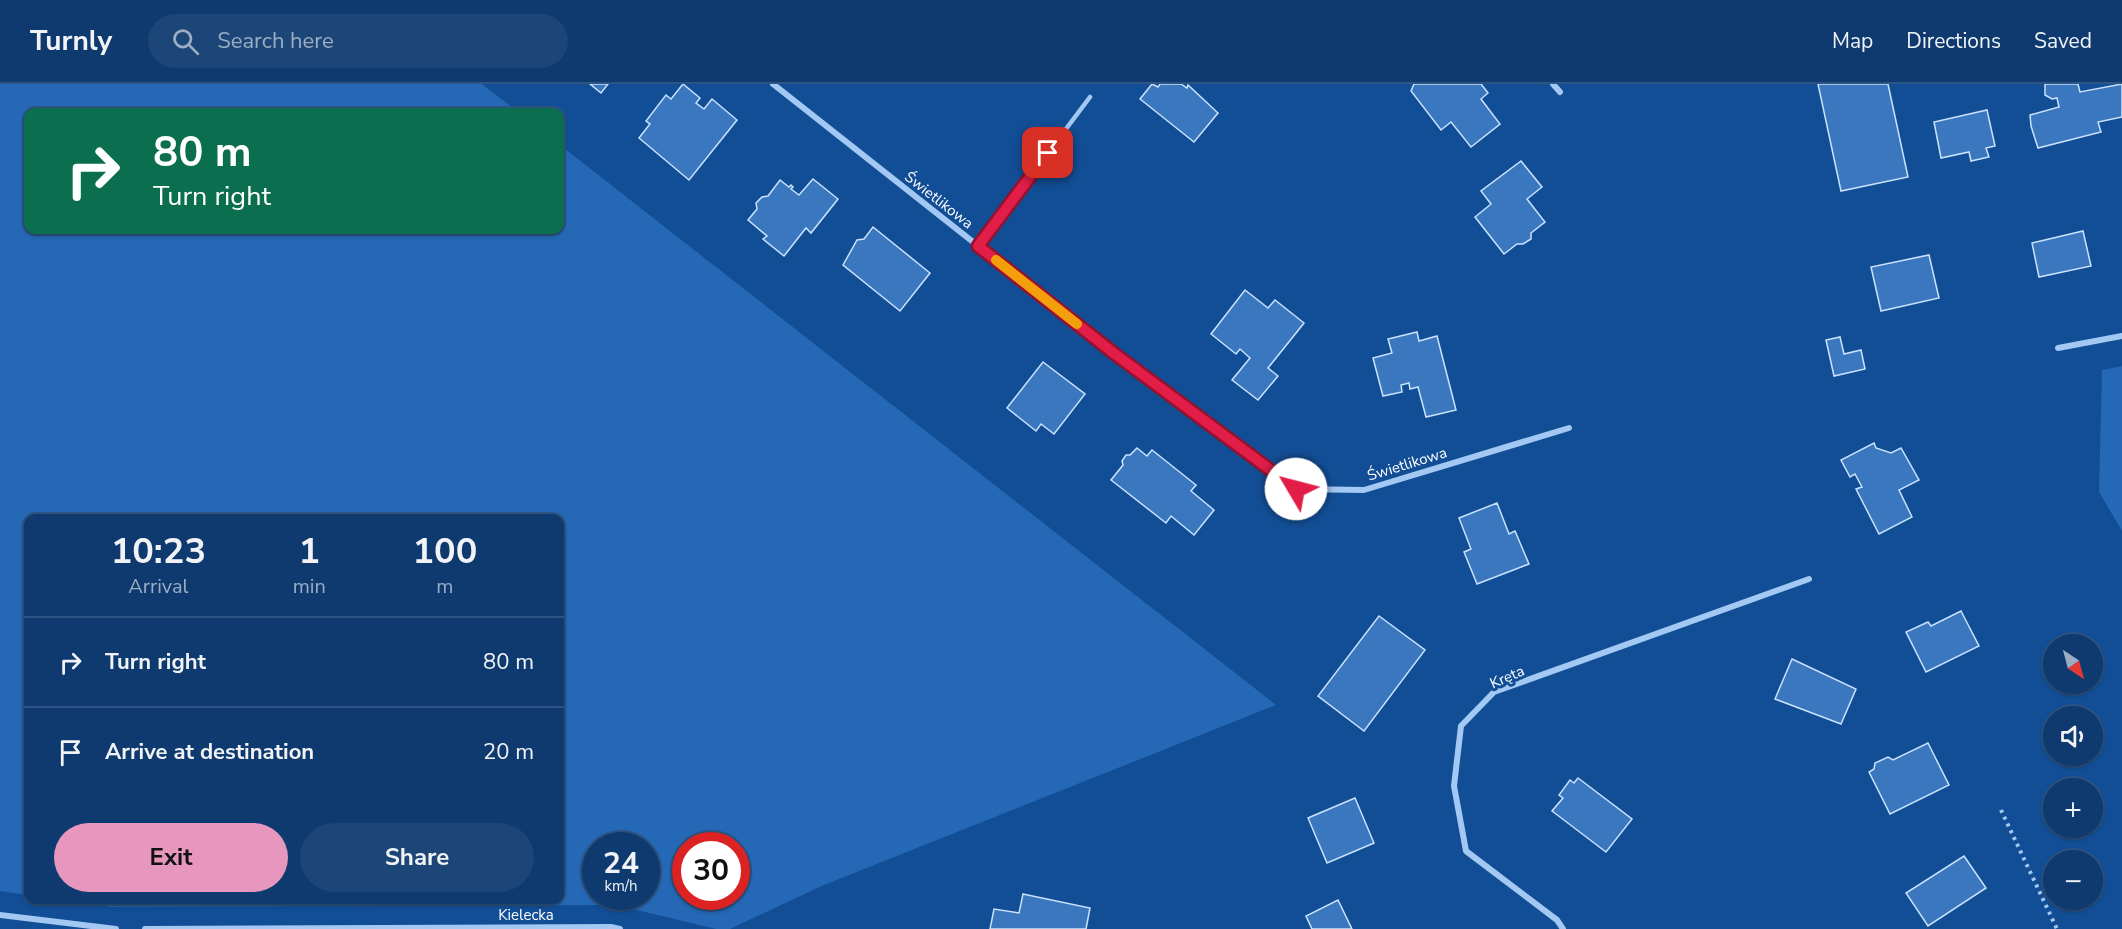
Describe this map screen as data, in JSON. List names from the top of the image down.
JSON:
{
  "streets": {
    "street": ["Świetlikowa", "Kręta", "Kielecka"]
  },
  "north": "bottom right",
  "page": {
    "header": "Turnly",
    "search": "Search here",
    "nav": ["Map", "Directions", "Saved"],
    "turn": ["80 m", "Turn right"],
    "eta": [
      "10:23",
      "Arrival",
      "1",
      "min",
      "100",
      "m"
    ],
    "list": [
      {
        "name": "Turn right",
        "value": "80 m"
      },
      {
        "name": "Arrive at destination",
        "value": "20 m"
      }
    ],
    "map_buttons": ["+", "−"],
    "buttons": ["Exit", "Share"],
    "speed": "24 km/h",
    "limit": "30"
  }
}
